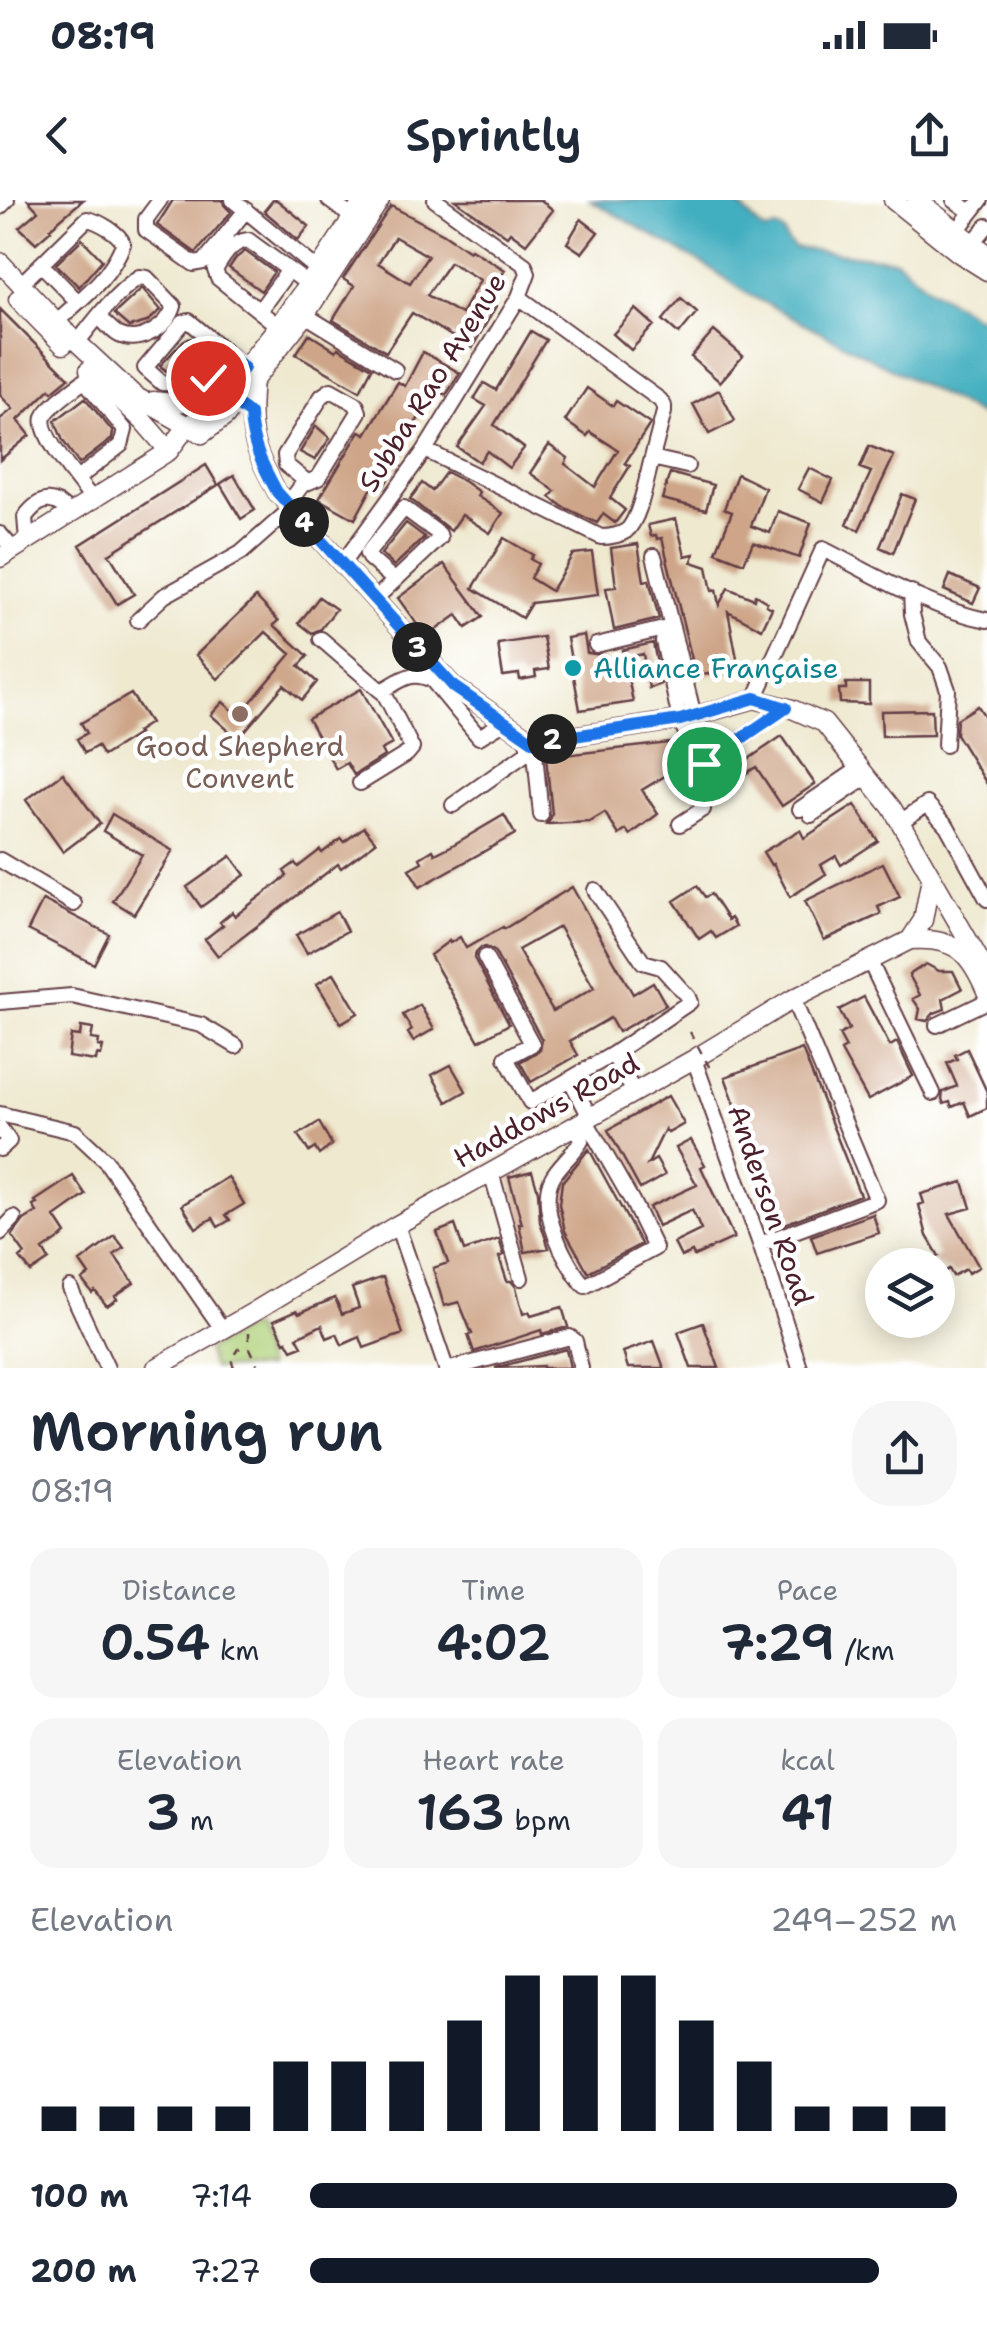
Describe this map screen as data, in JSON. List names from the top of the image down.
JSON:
{
  "streets": {
    "main road": ["Haddows Road"],
    "street": ["Subba Rao Avenue", "Anderson Road"]
  },
  "crossings": [
    ["Haddows Road", "Anderson Road"]
  ],
  "places": ["Alliance Française", "Good Shepherd Convent"],
  "page": {
    "status": "08:19",
    "header": "Sprintly",
    "pins": ["4", "3", "2"],
    "heading": ["Morning run", "08:19"],
    "stats": [
      ["Distance", "0.54 km"],
      ["Time", "4:02"],
      ["Pace", "7:29 /km"],
      ["Elevation", "3 m"],
      ["Heart rate", "163 bpm"],
      ["kcal", "41"]
    ],
    "chart": ["Elevation", "249–252 m"],
    "list": [
      {
        "name": "100 m",
        "note": "7:14"
      },
      {
        "name": "200 m",
        "note": "7:27"
      }
    ]
  }
}
